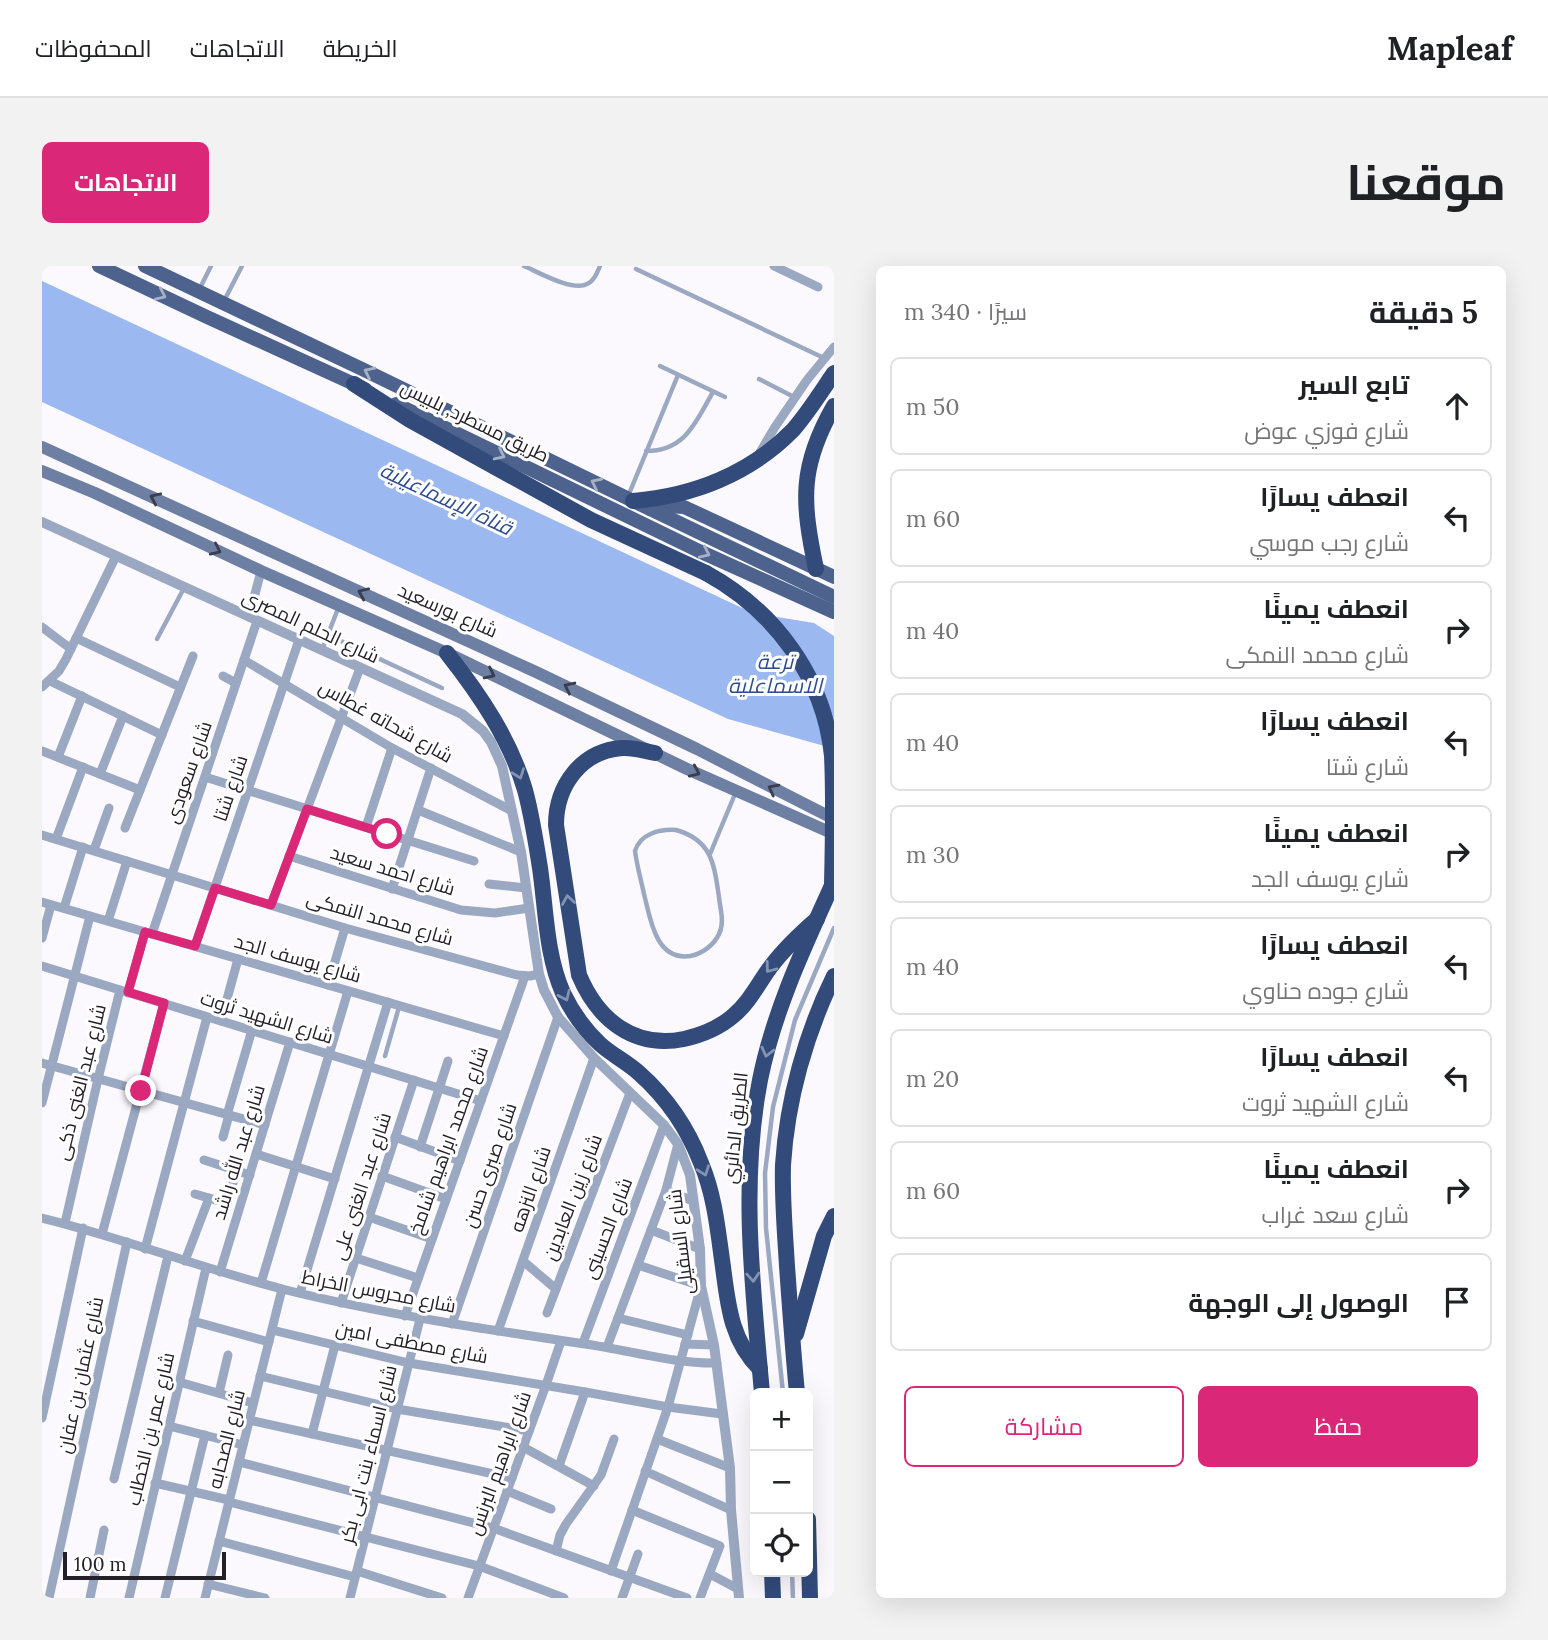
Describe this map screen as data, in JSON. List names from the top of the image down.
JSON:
{
  "streets": {
    "highway": ["الطريق الدائري"],
    "main road": ["طريق مسطرد, بلبيس", "شارع بورسعيد"],
    "street": [
      "شارع الحلم المصرى",
      "شارع شحاته غطاس",
      "شارع سعودى",
      "شارع شتا",
      "شارع احمد سعيد",
      "شارع محمد النمكى",
      "شارع يوسف الجد",
      "شارع الشهيد ثروت",
      "شارع عبد الغنى ذكى",
      "شارع محمد ابراهيم شامخ",
      "شارع عبد الله راشد",
      "شارع صبرى حسن",
      "شارع عبد الغنى على",
      "شارع النزهه",
      "شارع زين العابدين",
      "شارع الحسينى",
      "شارع السقيلى",
      "شارع محروس الخراط",
      "شارع مصطفى امين",
      "شارع عثمان بن عفان",
      "شارع عمر بن الخطاب",
      "شارع الصحابه",
      "شارع اسماء بنت ابى بكر",
      "شارع ابراهيم البرنس"
    ]
  },
  "crossings": [
    ["شارع بورسعيد", "شارع سعودى"],
    ["شارع الحلم المصرى", "شارع شحاته غطاس"],
    ["شارع الحلم المصرى", "شارع سعودى"],
    ["شارع الحلم المصرى", "شارع شتا"],
    ["شارع الحلم المصرى", "شارع السقيلى"],
    ["شارع شحاته غطاس", "شارع سعودى"],
    ["شارع شحاته غطاس", "شارع شتا"],
    ["شارع شحاته غطاس", "شارع السقيلى"],
    ["شارع سعودى", "شارع محمد النمكى"],
    ["شارع سعودى", "شارع يوسف الجد"],
    ["شارع سعودى", "شارع عبد الغنى ذكى"],
    ["شارع شتا", "شارع محمد النمكى"],
    ["شارع شتا", "شارع يوسف الجد"],
    ["شارع احمد سعيد", "شارع السقيلى"],
    ["شارع محمد النمكى", "شارع محمد ابراهيم شامخ"],
    ["شارع محمد النمكى", "شارع السقيلى"],
    ["شارع يوسف الجد", "شارع عبد الغنى ذكى"],
    ["شارع يوسف الجد", "شارع محمد ابراهيم شامخ"],
    ["شارع الشهيد ثروت", "شارع عبد الغنى ذكى"],
    ["شارع الشهيد ثروت", "شارع محمد ابراهيم شامخ"],
    ["شارع الشهيد ثروت", "شارع عبد الله راشد"],
    ["شارع الشهيد ثروت", "شارع عبد الغنى على"],
    ["شارع عبد الغنى ذكى", "شارع محروس الخراط"],
    ["شارع محمد ابراهيم شامخ", "شارع محروس الخراط"],
    ["شارع عبد الله راشد", "شارع محروس الخراط"],
    ["شارع صبرى حسن", "شارع السقيلى"],
    ["شارع صبرى حسن", "شارع محروس الخراط"],
    ["شارع عبد الغنى على", "شارع محروس الخراط"],
    ["شارع النزهه", "شارع السقيلى"],
    ["شارع النزهه", "شارع محروس الخراط"],
    ["شارع زين العابدين", "شارع السقيلى"],
    ["شارع الحسينى", "شارع السقيلى"],
    ["شارع الحسينى", "شارع محروس الخراط"],
    ["شارع السقيلى", "شارع محروس الخراط"],
    ["شارع السقيلى", "شارع مصطفى امين"],
    ["شارع محروس الخراط", "شارع عثمان بن عفان"],
    ["شارع محروس الخراط", "شارع عمر بن الخطاب"],
    ["شارع محروس الخراط", "شارع الصحابه"],
    ["شارع محروس الخراط", "شارع اسماء بنت ابى بكر"],
    ["شارع محروس الخراط", "شارع ابراهيم البرنس"],
    ["شارع مصطفى امين", "شارع الصحابه"],
    ["شارع مصطفى امين", "شارع اسماء بنت ابى بكر"],
    ["شارع مصطفى امين", "شارع ابراهيم البرنس"]
  ],
  "water": ["قناة الإسماعيلية", "ترعة الاسماعلية"],
  "scale_bar": "100 m",
  "page": {
    "header": "Mapleaf",
    "nav": ["الخريطة", "الاتجاهات", "المحفوظات"],
    "title": "موقعنا",
    "buttons": [
      "الاتجاهات",
      ["حفظ", "مشاركة"]
    ],
    "heading": ["5 دقيقة", "سيرًا · 340 m"],
    "list": [
      ["تابع السير", "شارع فوزي عوض", "50 m"],
      ["انعطف يسارًا", "شارع رجب موسي", "60 m"],
      ["انعطف يمينًا", "شارع محمد النمكى", "40 m"],
      ["انعطف يسارًا", "شارع شتا", "40 m"],
      ["انعطف يمينًا", "شارع يوسف الجد", "30 m"],
      ["انعطف يسارًا", "شارع جوده حناوي", "40 m"],
      ["انعطف يسارًا", "شارع الشهيد ثروت", "20 m"],
      ["انعطف يمينًا", "شارع سعد غراب", "60 m"],
      "الوصول إلى الوجهة"
    ],
    "map_buttons": ["+", "−"],
    "scale": "100 m"
  }
}
